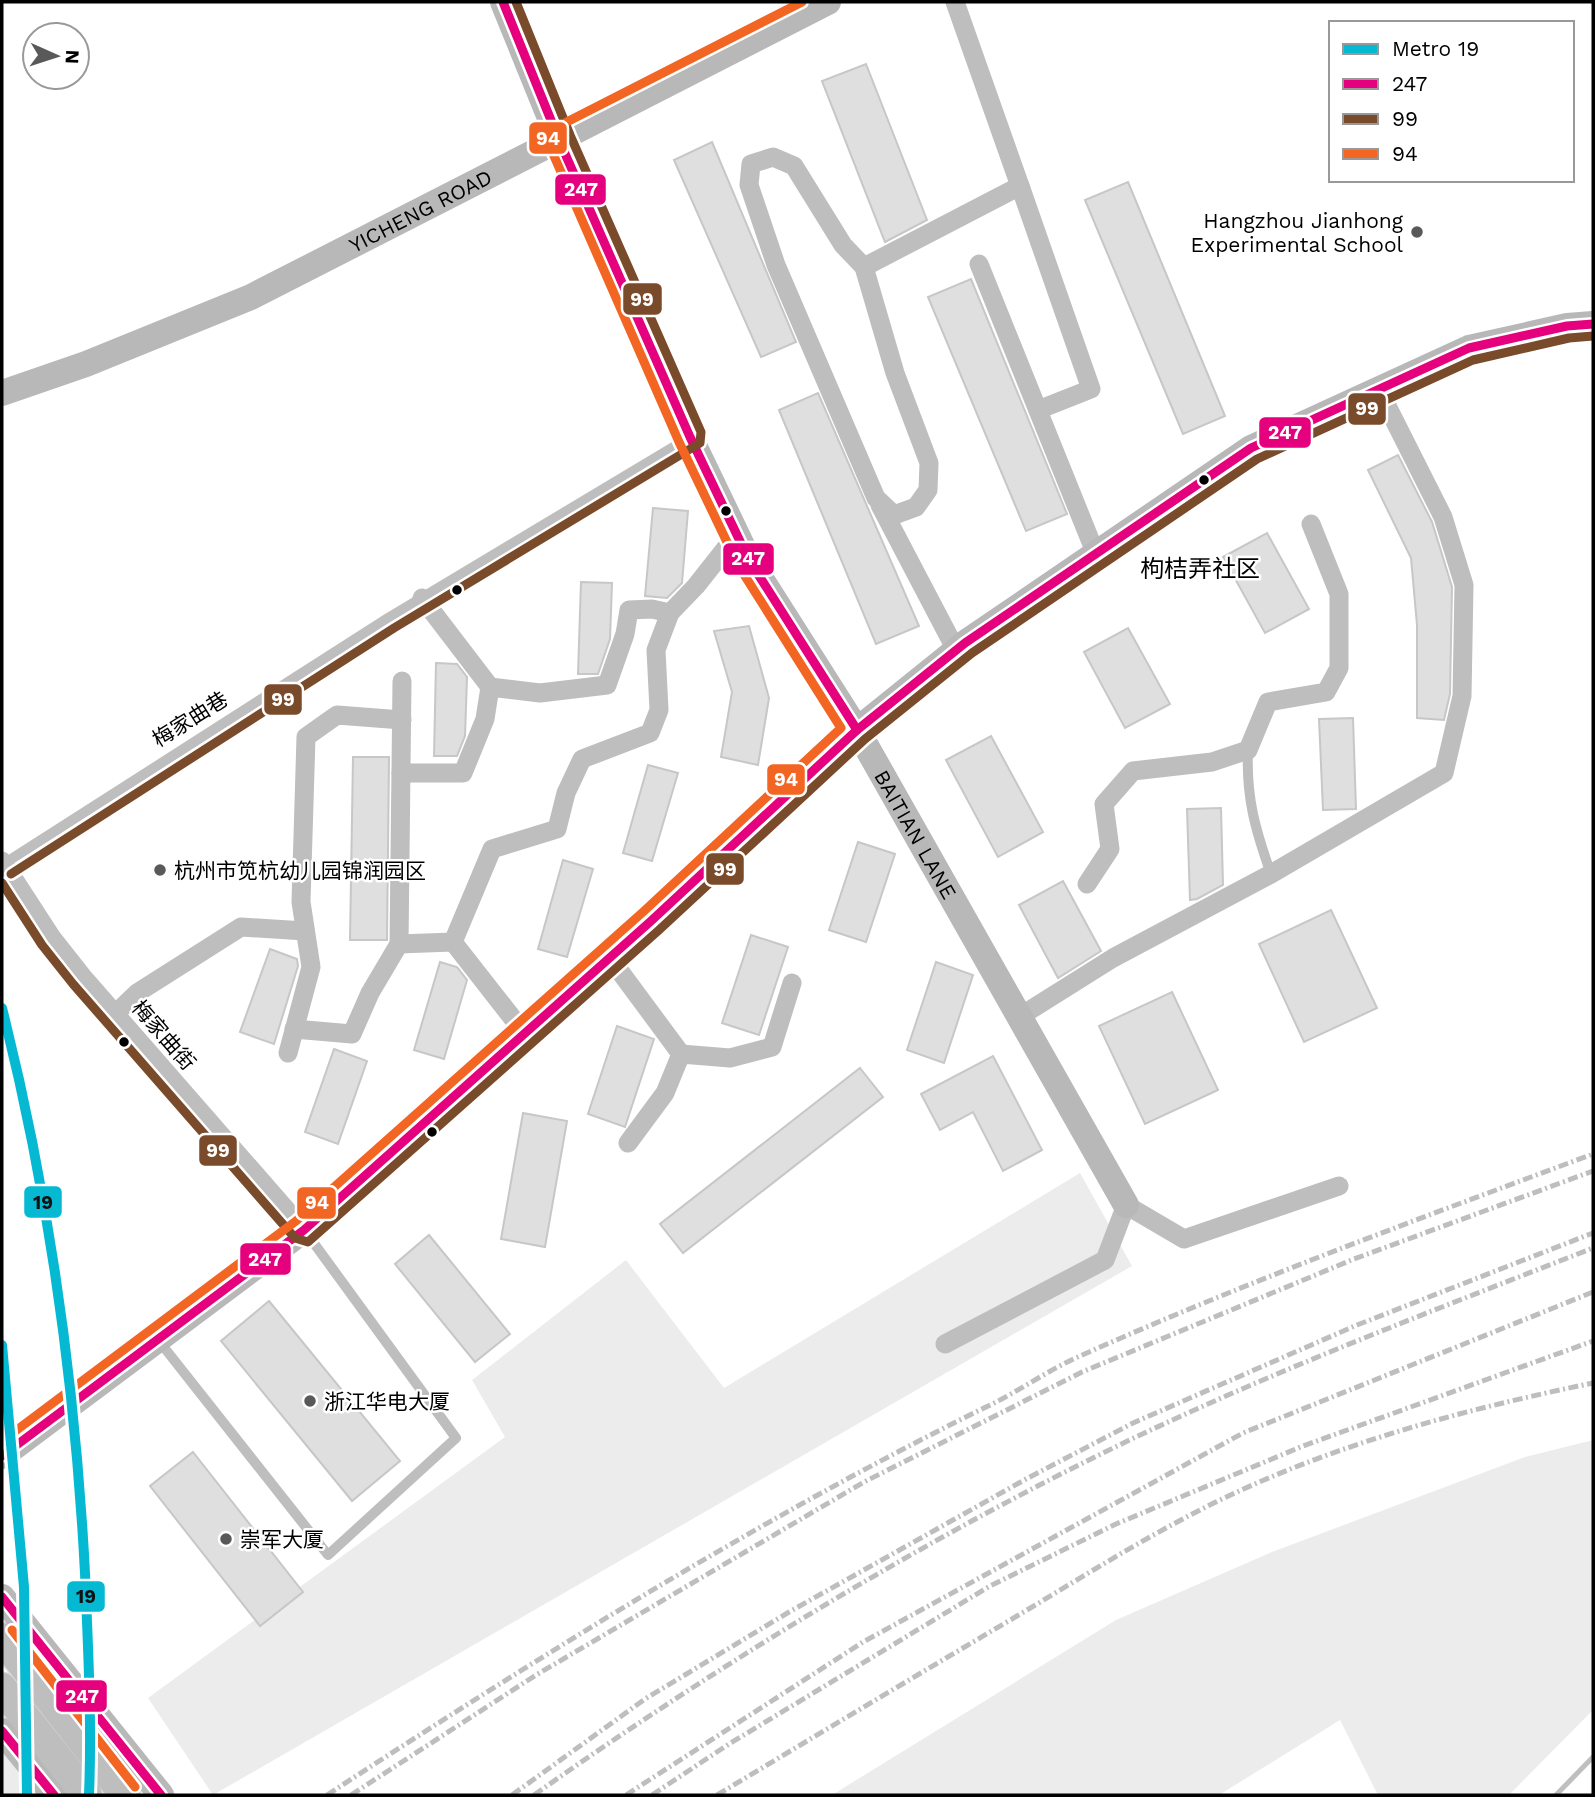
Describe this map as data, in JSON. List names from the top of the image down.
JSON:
{
  "streets": {
    "street": ["YICHENG ROAD", "BAITIAN LANE", "梅家曲街"],
    "lane": ["梅家曲巷"]
  },
  "crossings": [
    ["YICHENG ROAD", "BAITIAN LANE"],
    ["梅家曲巷", "BAITIAN LANE"],
    ["梅家曲巷", "梅家曲街"]
  ],
  "districts": ["枸桔弄社区"],
  "places": [
    "Hangzhou Jianhong Experimental School",
    "杭州市笕杭幼儿园锦润园区",
    "浙江华电大厦",
    "崇军大厦"
  ],
  "lines": [
    "transit line 247",
    "transit line 99",
    "transit line 94",
    "metro line 19"
  ],
  "legend": [
    "Metro 19",
    "247",
    "99",
    "94"
  ],
  "north": "right"
}
